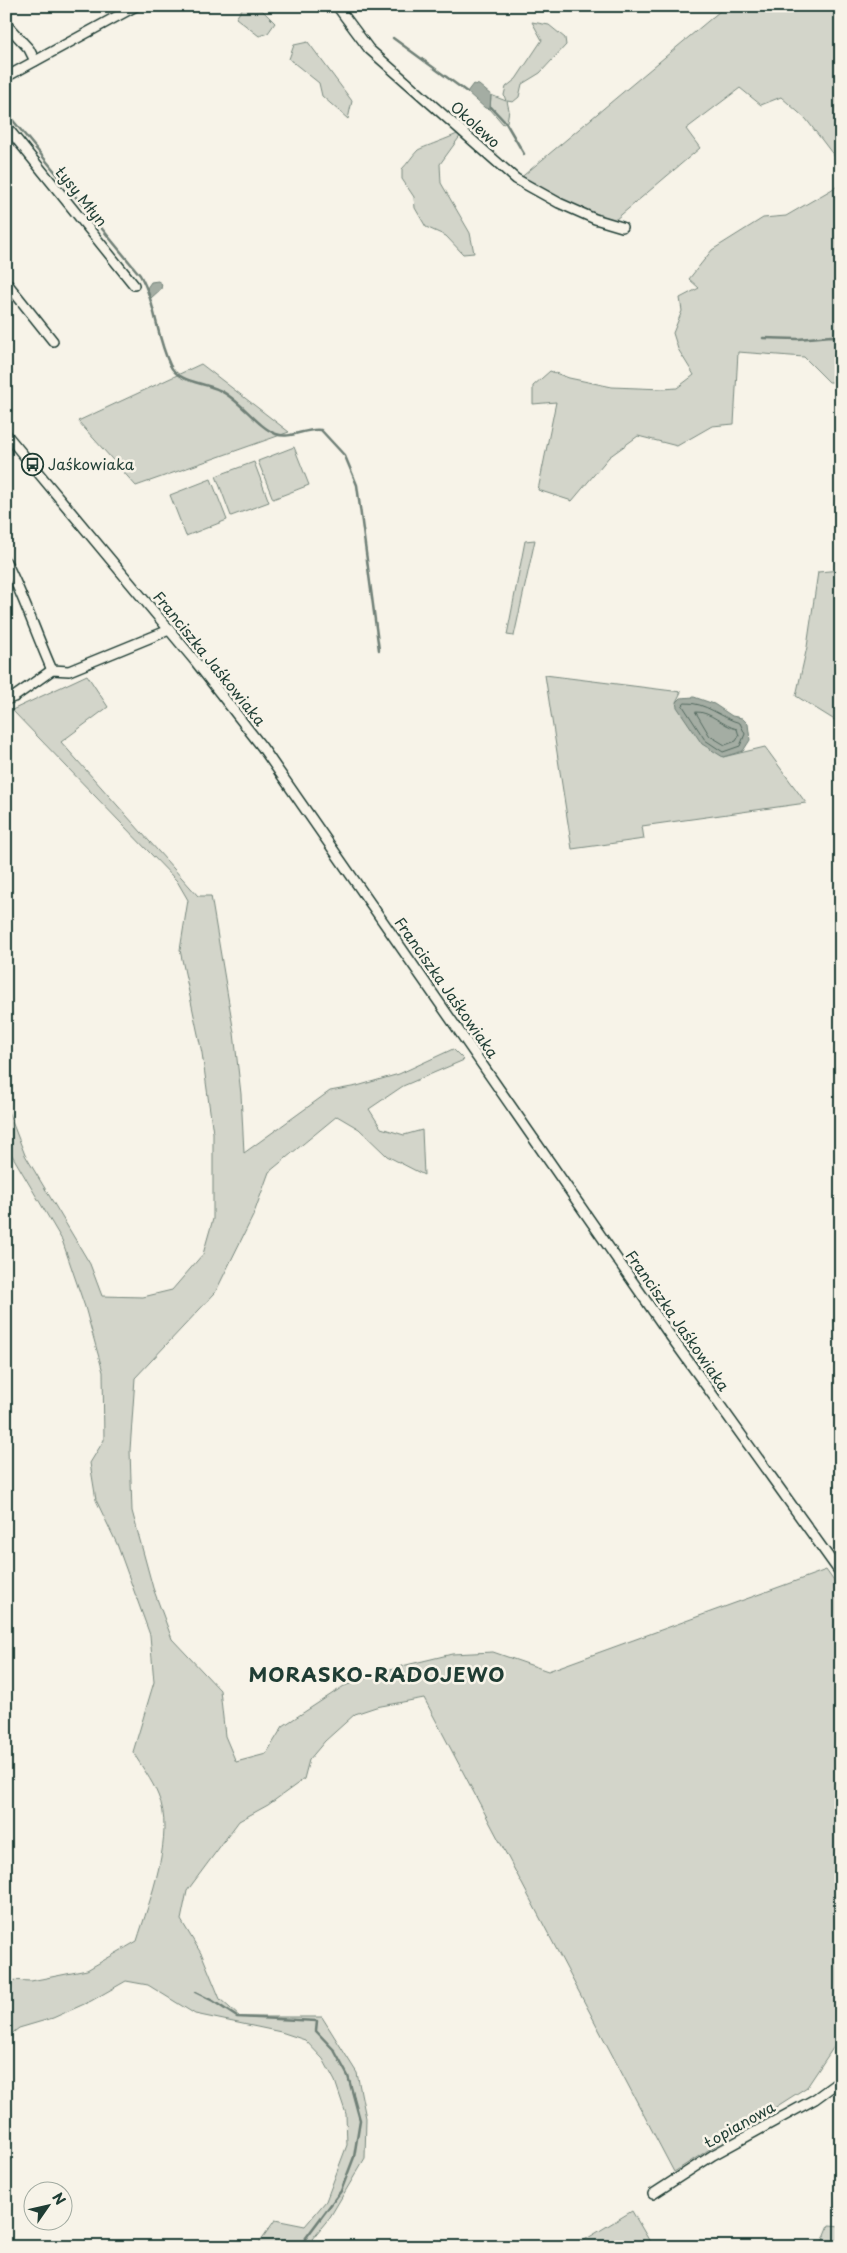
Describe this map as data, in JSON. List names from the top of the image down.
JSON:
{
  "streets": {
    "street": [
      "Okolewo",
      "Łysy Młyn",
      "Franciszka Jaśkowiaka",
      "Łopianowa"
    ]
  },
  "districts": ["MORASKO-RADOJEWO"],
  "places": {
    "bus stop": ["Jaśkowiaka"]
  },
  "north": "top right"
}
